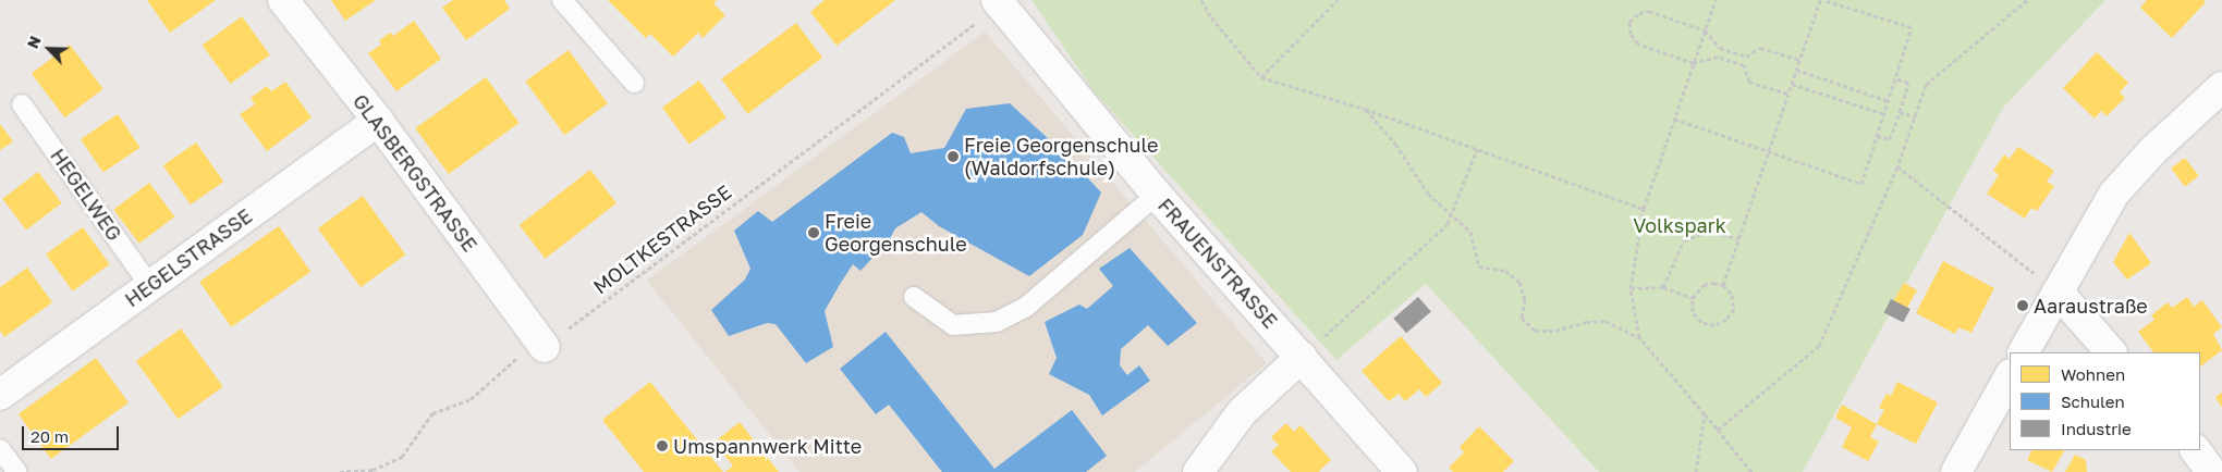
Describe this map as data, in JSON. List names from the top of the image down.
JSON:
{
  "streets": {
    "street": ["GLASBERGSTRASSE", "HEGELSTRASSE", "FRAUENSTRASSE"],
    "lane": ["HEGELWEG"],
    "path": ["MOLTKESTRASSE"]
  },
  "crossings": [
    ["GLASBERGSTRASSE", "MOLTKESTRASSE"],
    ["GLASBERGSTRASSE", "HEGELSTRASSE"],
    ["HEGELWEG", "HEGELSTRASSE"],
    ["MOLTKESTRASSE", "FRAUENSTRASSE"]
  ],
  "parks": ["Volkspark"],
  "places": [
    "Freie Georgenschule (Waldorfschule)",
    "Freie Georgenschule",
    "Aaraustraße",
    "Umspannwerk Mitte"
  ],
  "legend": ["Wohnen", "Schulen", "Industrie"],
  "scale_bar": "20 m",
  "north": "top left"
}
